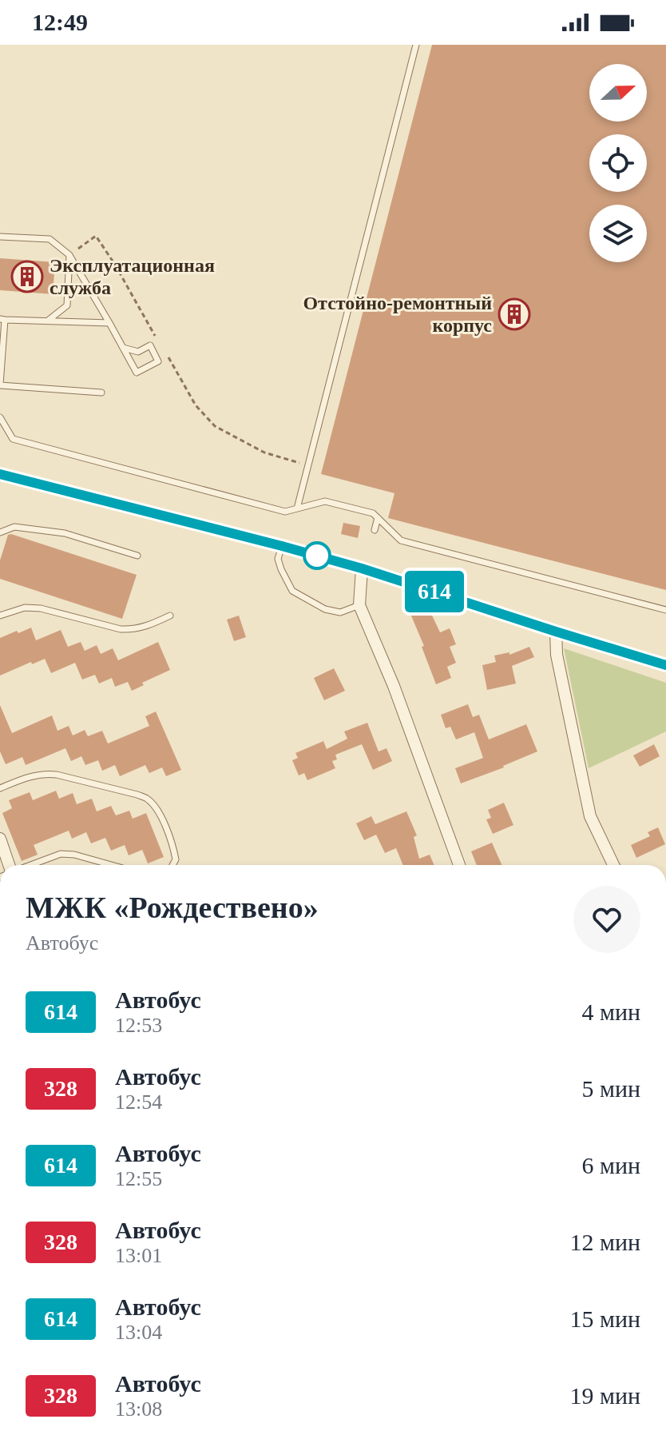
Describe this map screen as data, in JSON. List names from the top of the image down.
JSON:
{
  "places": {
    "building": ["Эксплуатационная служба", "Отстойно-ремонтный корпус"]
  },
  "lines": ["bus line 614"],
  "north": "right",
  "page": {
    "status": "12:49",
    "on_map": "614",
    "heading": ["МЖК «Рождествено»", "Автобус"],
    "list": [
      {
        "mark": "614",
        "name": "Автобус",
        "note": "12:53",
        "value": "4 мин"
      },
      {
        "mark": "328",
        "name": "Автобус",
        "note": "12:54",
        "value": "5 мин"
      },
      {
        "mark": "614",
        "name": "Автобус",
        "note": "12:55",
        "value": "6 мин"
      },
      {
        "mark": "328",
        "name": "Автобус",
        "note": "13:01",
        "value": "12 мин"
      },
      {
        "mark": "614",
        "name": "Автобус",
        "note": "13:04",
        "value": "15 мин"
      },
      {
        "mark": "328",
        "name": "Автобус",
        "note": "13:08",
        "value": "19 мин"
      }
    ]
  }
}
